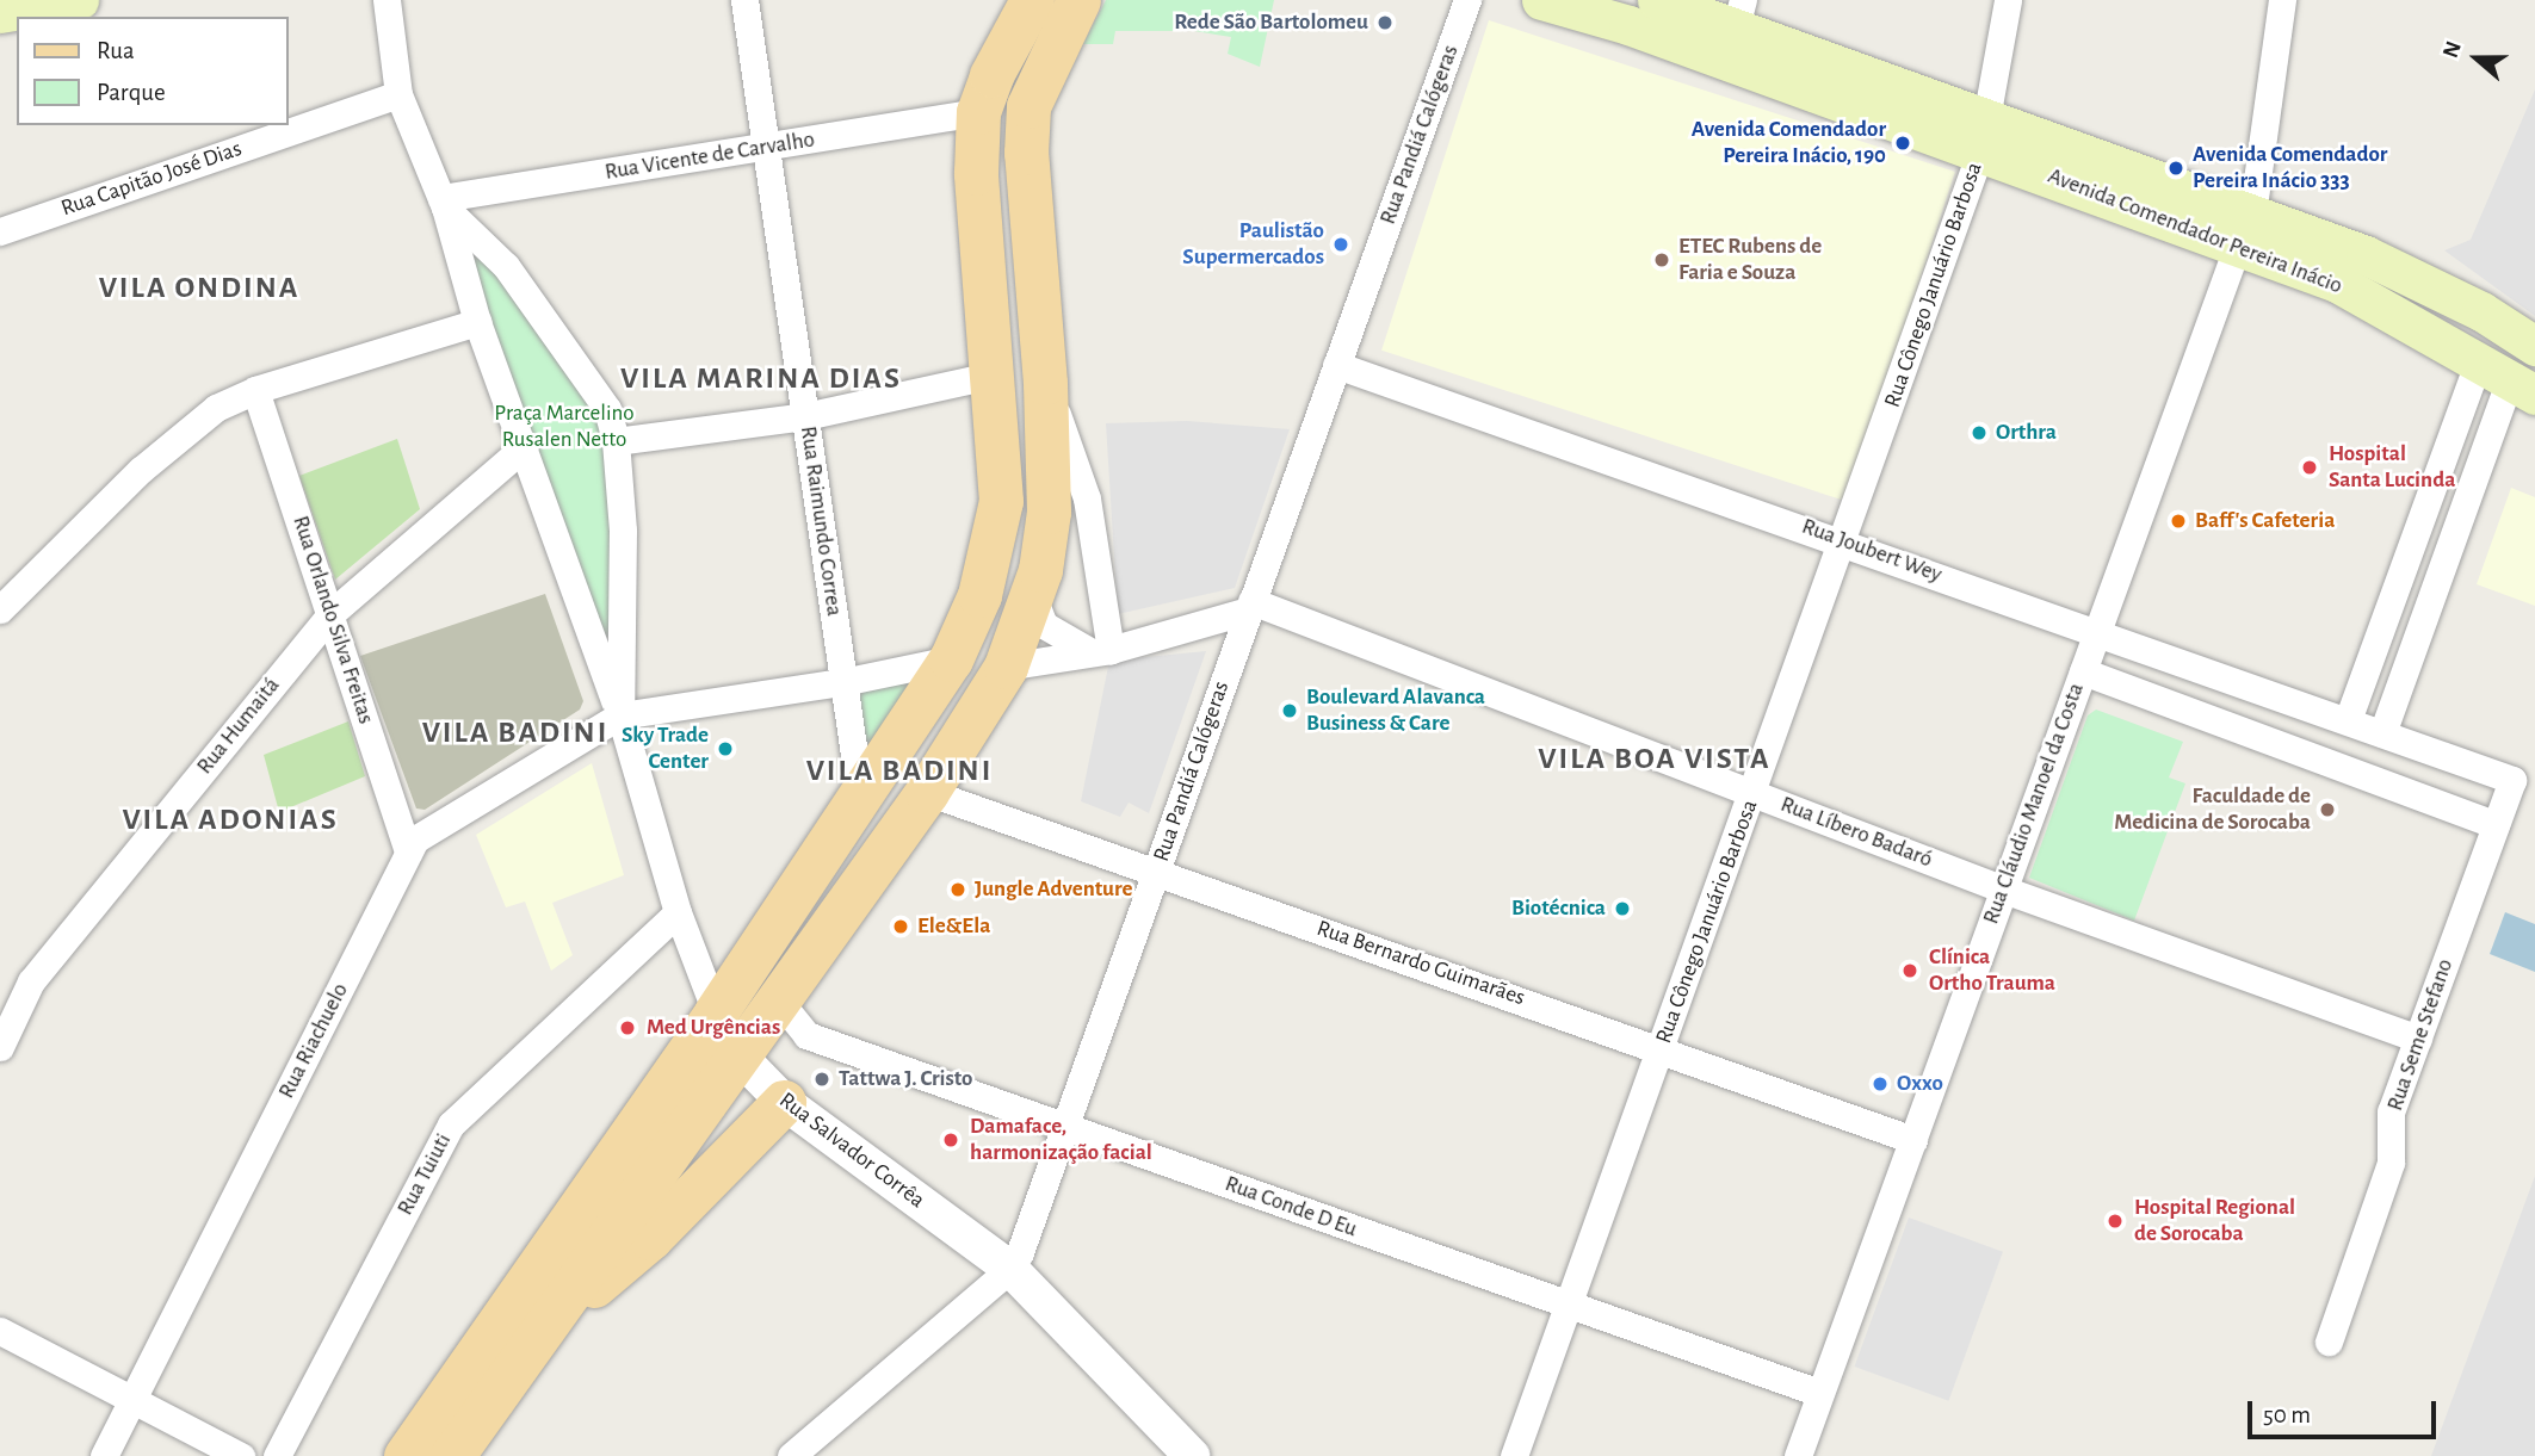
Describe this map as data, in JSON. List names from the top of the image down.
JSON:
{
  "streets": {
    "main road": ["Avenida Comendador Pereira Inácio"],
    "street": [
      "Rua Pandiá Calógeras",
      "Rua Vicente de Carvalho",
      "Rua Capitão José Dias",
      "Rua Cônego Januário Barbosa",
      "Rua Raimundo Correa",
      "Rua Joubert Wey",
      "Rua Orlando Silva Freitas",
      "Rua Humaitá",
      "Rua Cláudio Manoel da Costa",
      "Rua Líbero Badaró",
      "Rua Bernardo Guimarães",
      "Rua Seme Stefano",
      "Rua Riachuelo",
      "Rua Salvador Corrêa",
      "Rua Tuiuti",
      "Rua Conde D Eu"
    ]
  },
  "crossings": [
    ["Rua Pandiá Calógeras", "Rua Joubert Wey"],
    ["Rua Pandiá Calógeras", "Rua Líbero Badaró"],
    ["Rua Pandiá Calógeras", "Rua Bernardo Guimarães"],
    ["Rua Pandiá Calógeras", "Rua Salvador Corrêa"],
    ["Rua Pandiá Calógeras", "Rua Conde D Eu"],
    ["Rua Vicente de Carvalho", "Rua Raimundo Correa"],
    ["Rua Vicente de Carvalho", "Rua Salvador Corrêa"],
    ["Rua Capitão José Dias", "Rua Salvador Corrêa"],
    ["Avenida Comendador Pereira Inácio", "Rua Cônego Januário Barbosa"],
    ["Avenida Comendador Pereira Inácio", "Rua Cláudio Manoel da Costa"],
    ["Rua Cônego Januário Barbosa", "Rua Joubert Wey"],
    ["Rua Cônego Januário Barbosa", "Rua Líbero Badaró"],
    ["Rua Cônego Januário Barbosa", "Rua Bernardo Guimarães"],
    ["Rua Cônego Januário Barbosa", "Rua Conde D Eu"],
    ["Rua Joubert Wey", "Rua Cláudio Manoel da Costa"],
    ["Rua Joubert Wey", "Rua Seme Stefano"],
    ["Rua Orlando Silva Freitas", "Rua Humaitá"],
    ["Rua Orlando Silva Freitas", "Rua Riachuelo"],
    ["Rua Humaitá", "Rua Salvador Corrêa"],
    ["Rua Cláudio Manoel da Costa", "Rua Líbero Badaró"],
    ["Rua Cláudio Manoel da Costa", "Rua Bernardo Guimarães"],
    ["Rua Cláudio Manoel da Costa", "Rua Conde D Eu"],
    ["Rua Líbero Badaró", "Rua Seme Stefano"],
    ["Rua Riachuelo", "Rua Salvador Corrêa"],
    ["Rua Salvador Corrêa", "Rua Tuiuti"]
  ],
  "districts": [
    "VILA ONDINA",
    "VILA MARINA DIAS",
    "VILA BADINI",
    "VILA BOA VISTA",
    "VILA BADINI",
    "VILA ADONIAS"
  ],
  "parks": ["Praça Marcelino Rusalen Netto"],
  "places": [
    "Rede São Bartolomeu",
    "Avenida Comendador Pereira Inácio, 190",
    "Avenida Comendador Pereira Inácio 333",
    "Paulistão Supermercados",
    "ETEC Rubens de Faria e Souza",
    "Orthra",
    "Hospital Santa Lucinda",
    "Baff's Cafeteria",
    "Boulevard Alavanca Business & Care",
    "Sky Trade Center",
    "Faculdade de Medicina de Sorocaba",
    "Jungle Adventure",
    "Biotécnica",
    "Ele&Ela",
    "Clínica Ortho Trauma",
    "Med Urgências",
    "Tattwa J. Cristo",
    "Oxxo",
    "Damaface, harmonização facial",
    "Hospital Regional de Sorocaba"
  ],
  "legend": ["Rua", "Parque"],
  "scale_bar": "50 m",
  "north": "left"
}
